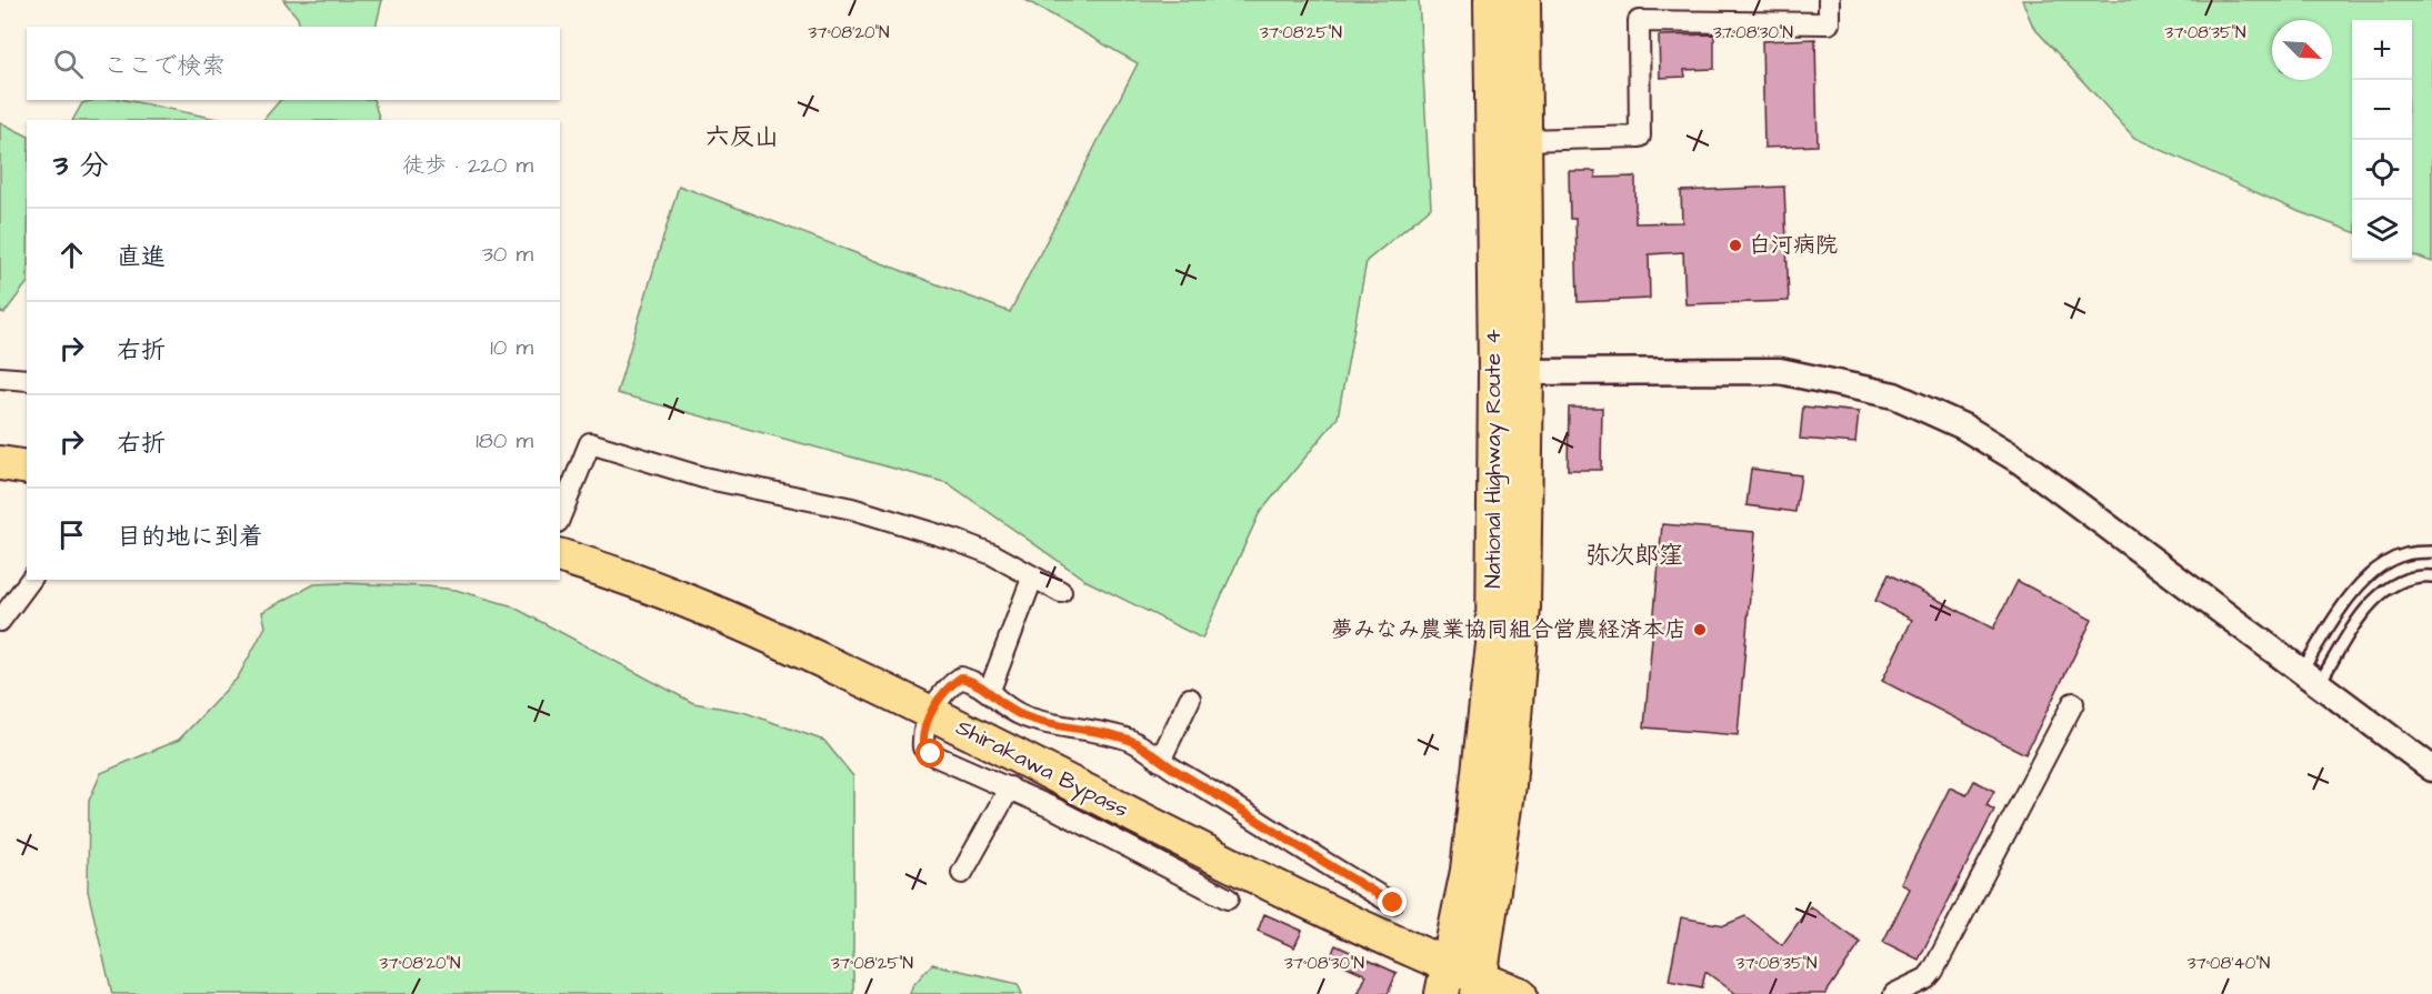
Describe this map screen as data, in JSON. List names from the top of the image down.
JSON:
{
  "streets": {
    "highway": ["National Highway Route 4", "Shirakawa Bypass"]
  },
  "crossings": [
    ["National Highway Route 4", "Shirakawa Bypass"]
  ],
  "districts": ["六反山", "弥次郎窪"],
  "places": ["白河病院", "夢みなみ農業協同組合営農経済本店"],
  "north": "bottom right",
  "page": {
    "map_buttons": ["+", "−"],
    "search": "ここで検索",
    "heading": ["3 分", "徒歩 · 220 m"],
    "list": [
      ["直進", "30 m"],
      ["右折", "10 m"],
      ["右折", "180 m"],
      "目的地に到着"
    ]
  },
  "coordinates": [
    "37°08'20\"N",
    "37°08'25\"N",
    "37°08'30\"N",
    "37°08'35\"N",
    "37°08'40\"N"
  ]
}
